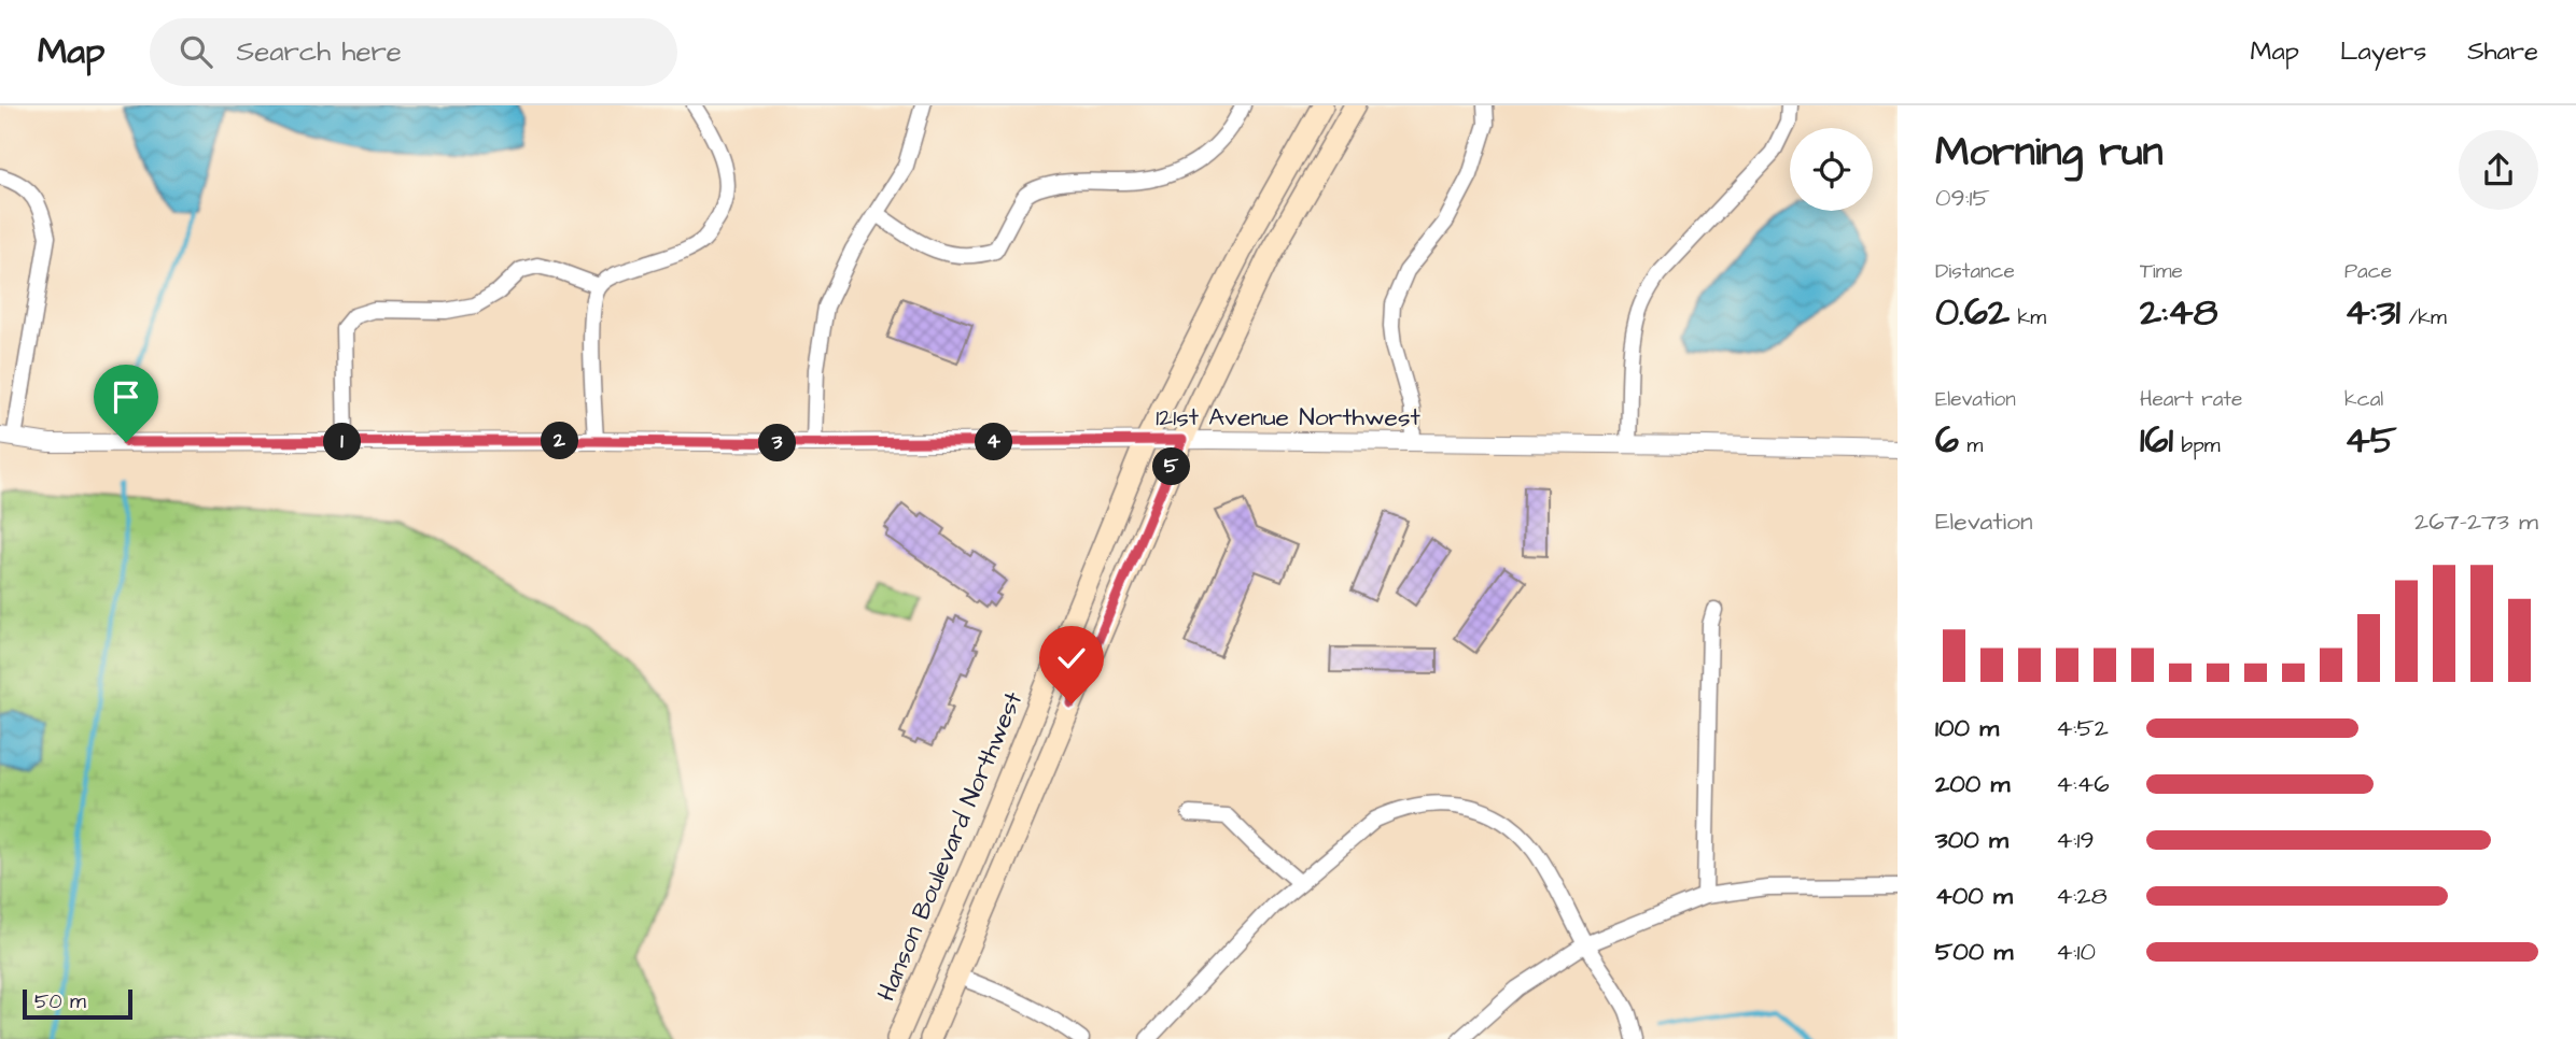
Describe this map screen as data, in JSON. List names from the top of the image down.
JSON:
{
  "streets": {
    "main road": ["Hanson Boulevard Northwest"],
    "street": ["121st Avenue Northwest"]
  },
  "crossings": [
    ["121st Avenue Northwest", "Hanson Boulevard Northwest"]
  ],
  "scale_bar": "50 m",
  "page": {
    "header": "Map",
    "search": "Search here",
    "nav": ["Map", "Layers", "Share"],
    "heading": ["Morning run", "09:15"],
    "stats": [
      ["Distance", "0.62 km"],
      ["Time", "2:48"],
      ["Pace", "4:31 /km"],
      ["Elevation", "6 m"],
      ["Heart rate", "161 bpm"],
      ["kcal", "45"]
    ],
    "pins": [
      "2",
      "1",
      "4",
      "3",
      "5"
    ],
    "chart": ["Elevation", "267–273 m"],
    "list": [
      {
        "name": "100 m",
        "note": "4:52"
      },
      {
        "name": "200 m",
        "note": "4:46"
      },
      {
        "name": "300 m",
        "note": "4:19"
      },
      {
        "name": "400 m",
        "note": "4:28"
      },
      {
        "name": "500 m",
        "note": "4:10"
      }
    ],
    "scale": "50 m"
  }
}
